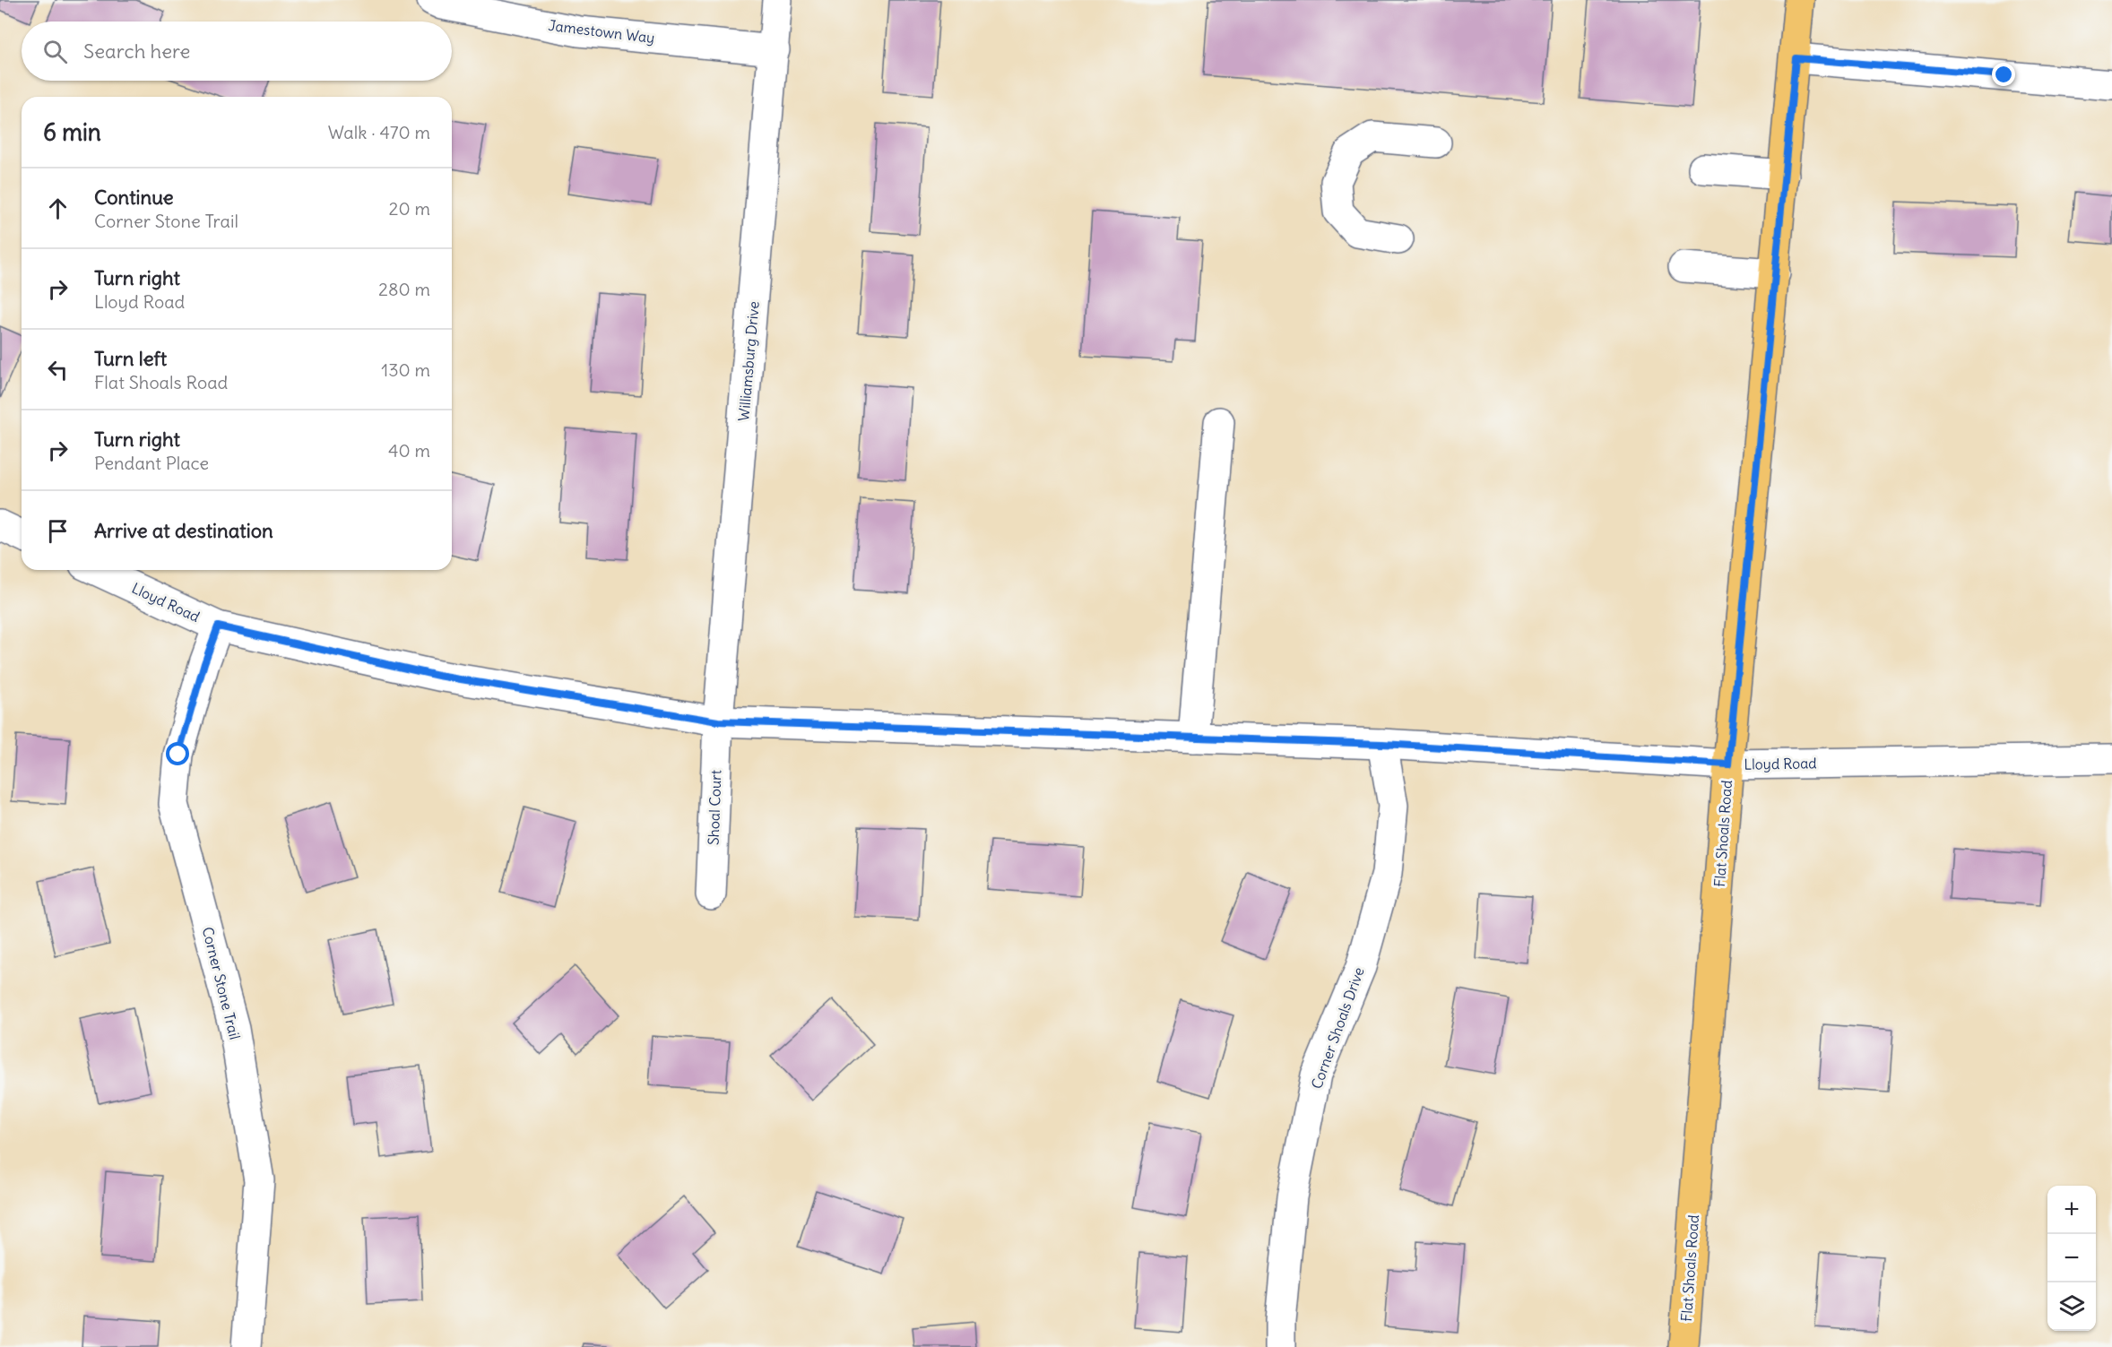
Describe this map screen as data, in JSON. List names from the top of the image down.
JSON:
{
  "streets": {
    "main road": ["Flat Shoals Road"],
    "street": [
      "Jamestown Way",
      "Williamsburg Drive",
      "Lloyd Road",
      "Shoal Court",
      "Corner Stone Trail",
      "Corner Shoals Drive"
    ]
  },
  "crossings": [
    ["Jamestown Way", "Williamsburg Drive"],
    ["Williamsburg Drive", "Lloyd Road"],
    ["Williamsburg Drive", "Shoal Court"],
    ["Lloyd Road", "Shoal Court"],
    ["Lloyd Road", "Flat Shoals Road"],
    ["Lloyd Road", "Corner Stone Trail"],
    ["Lloyd Road", "Corner Shoals Drive"]
  ],
  "page": {
    "search": "Search here",
    "heading": ["6 min", "Walk · 470 m"],
    "list": [
      ["Continue", "Corner Stone Trail", "20 m"],
      ["Turn right", "Lloyd Road", "280 m"],
      ["Turn left", "Flat Shoals Road", "130 m"],
      ["Turn right", "Pendant Place", "40 m"],
      "Arrive at destination"
    ],
    "map_buttons": ["+", "−"]
  }
}
